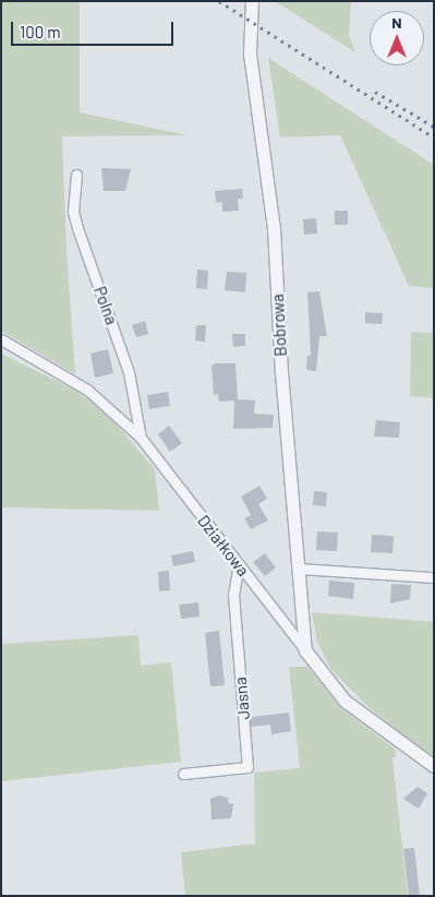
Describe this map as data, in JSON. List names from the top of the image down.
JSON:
{
  "streets": {
    "street": [
      "Polna",
      "Bobrowa",
      "Działkowa",
      "Jasna"
    ]
  },
  "crossings": [
    ["Polna", "Działkowa"],
    ["Bobrowa", "Działkowa"],
    ["Działkowa", "Jasna"]
  ],
  "scale_bar": "100 m",
  "north": "top"
}
